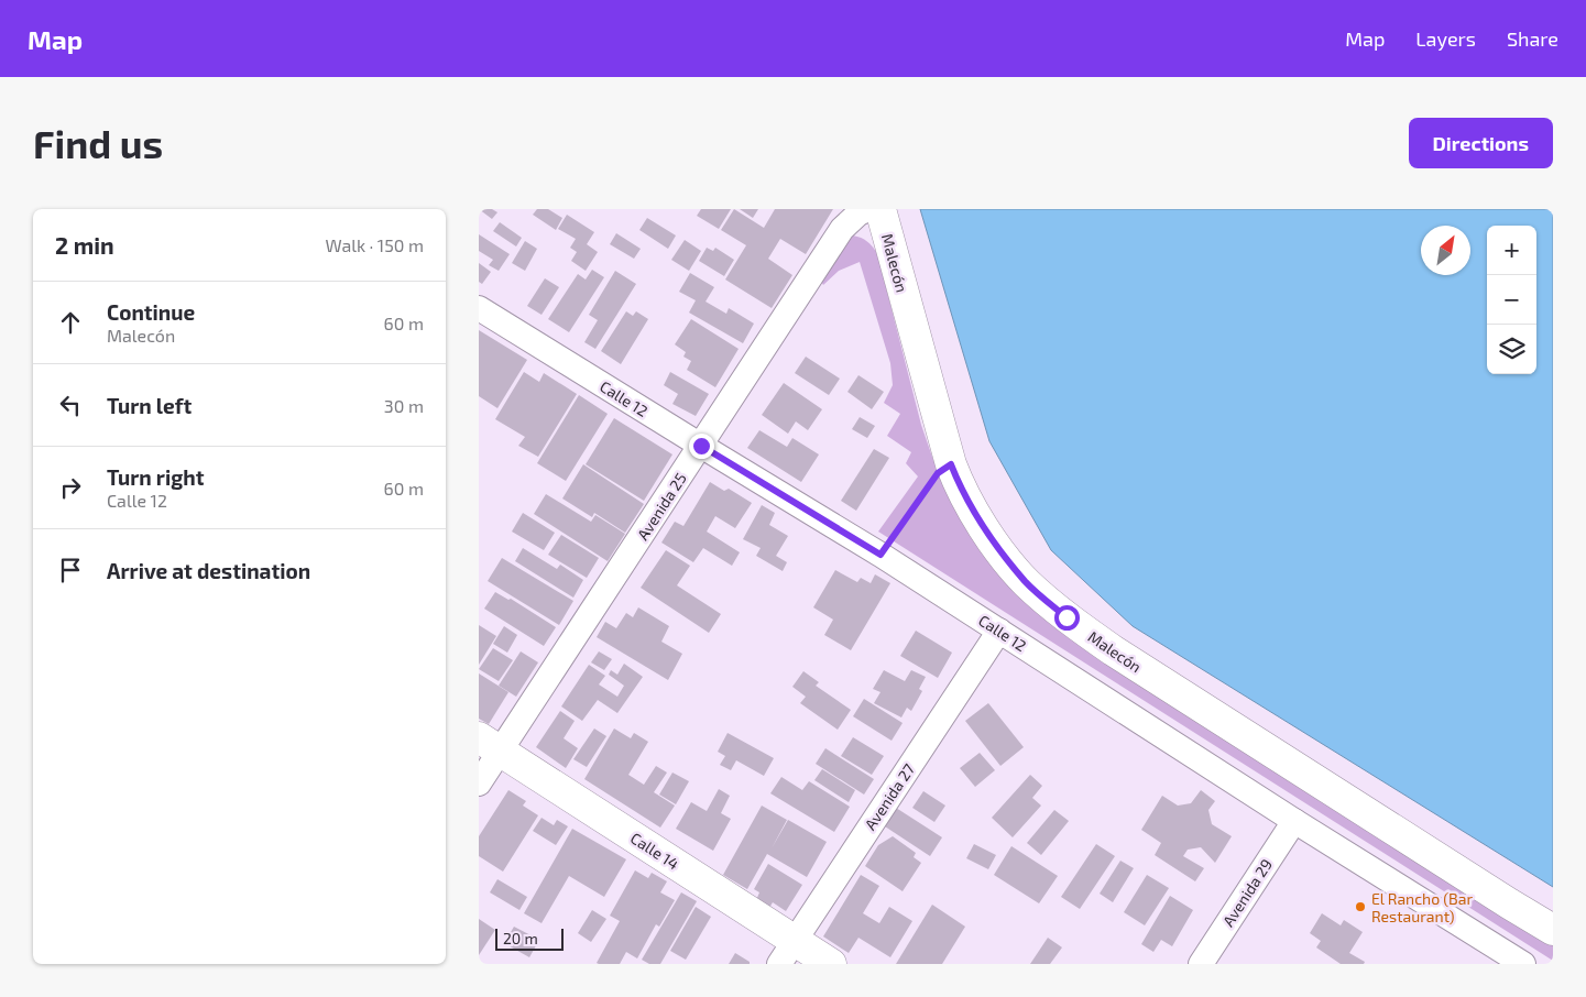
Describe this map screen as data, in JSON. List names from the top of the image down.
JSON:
{
  "streets": {
    "main road": ["Malecón", "Calle 14"],
    "street": [
      "Calle 12",
      "Avenida 25",
      "Avenida 27",
      "Avenida 29"
    ]
  },
  "crossings": [
    ["Calle 12", "Avenida 25"],
    ["Calle 12", "Avenida 27"],
    ["Calle 12", "Avenida 29"],
    ["Avenida 25", "Calle 14"],
    ["Avenida 27", "Calle 14"]
  ],
  "places": ["El Rancho (Bar Restaurant)"],
  "scale_bar": "20 m",
  "north": "top right",
  "page": {
    "header": "Map",
    "nav": ["Map", "Layers", "Share"],
    "buttons": "Directions",
    "title": "Find us",
    "heading": ["2 min", "Walk · 150 m"],
    "map_buttons": ["+", "−"],
    "list": [
      ["Continue", "Malecón", "60 m"],
      ["Turn left", "30 m"],
      ["Turn right", "Calle 12", "60 m"],
      "Arrive at destination"
    ],
    "scale": "20 m"
  }
}
